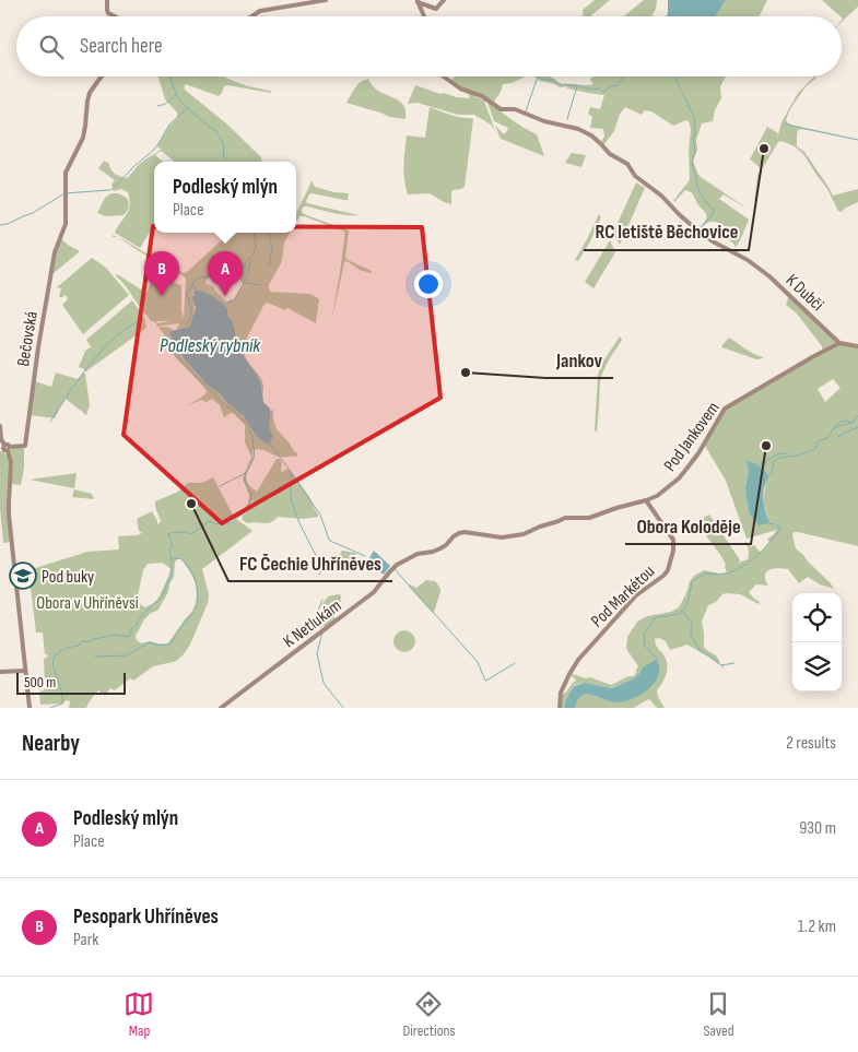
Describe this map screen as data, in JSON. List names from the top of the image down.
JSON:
{
  "streets": {
    "street": [
      "K Dubči",
      "Bečovská",
      "Pod Jankovem",
      "Pod Markétou",
      "K Netlukám"
    ]
  },
  "crossings": [
    ["K Dubči", "Pod Jankovem"],
    ["Pod Jankovem", "Pod Markétou"],
    ["Pod Jankovem", "K Netlukám"]
  ],
  "water": ["Podleský rybník"],
  "parks": ["Obora v Uhříněvsi"],
  "places": {
    "other": [
      "RC letiště Běchovice",
      "Jankov",
      "Obora Koloděje",
      "FC Čechie Uhříněves"
    ],
    "school or university": ["Pod buky"]
  },
  "scale_bar": "500 m",
  "page": {
    "search": "Search here",
    "popup": ["Podleský mlýn", "Place"],
    "pins": ["A", "B"],
    "scale": "500 m",
    "heading": ["Nearby", "2 results"],
    "list": [
      {
        "mark": "A",
        "name": "Podleský mlýn",
        "note": "Place",
        "value": "930 m"
      },
      {
        "mark": "B",
        "name": "Pesopark Uhříněves",
        "note": "Park",
        "value": "1.2 km"
      }
    ],
    "nav": ["Map", "Directions", "Saved"]
  }
}
